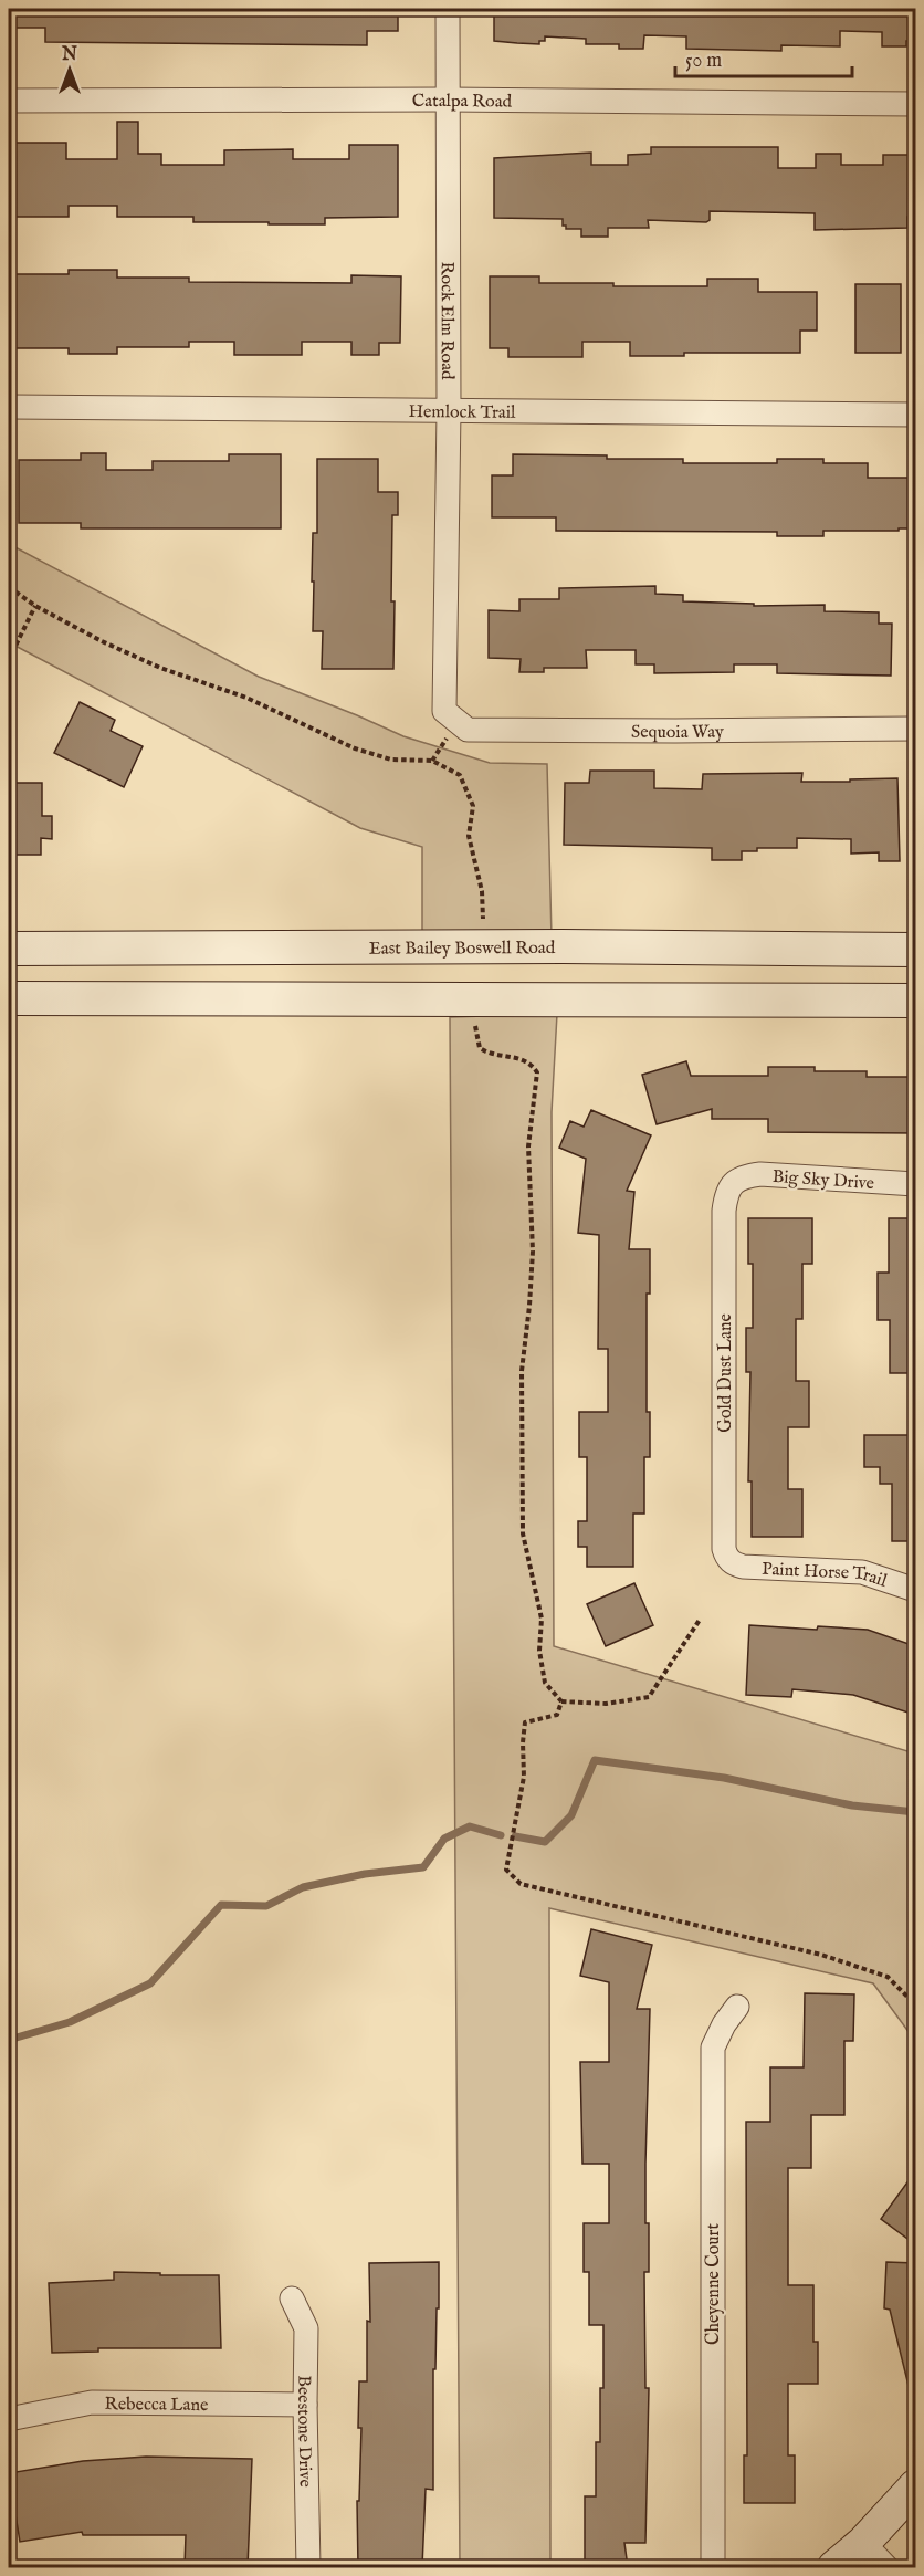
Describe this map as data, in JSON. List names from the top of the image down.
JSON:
{
  "streets": {
    "main road": ["East Bailey Boswell Road"],
    "street": [
      "Catalpa Road",
      "Rock Elm Road",
      "Hemlock Trail",
      "Sequoia Way",
      "Big Sky Drive",
      "Gold Dust Lane",
      "Paint Horse Trail",
      "Cheyenne Court",
      "Rebecca Lane",
      "Beestone Drive"
    ]
  },
  "crossings": [
    ["Catalpa Road", "Rock Elm Road"],
    ["Rock Elm Road", "Hemlock Trail"],
    ["Rock Elm Road", "Sequoia Way"],
    ["Big Sky Drive", "Gold Dust Lane"],
    ["Gold Dust Lane", "Paint Horse Trail"],
    ["Rebecca Lane", "Beestone Drive"]
  ],
  "scale_bar": "50 m",
  "north": "top"
}
